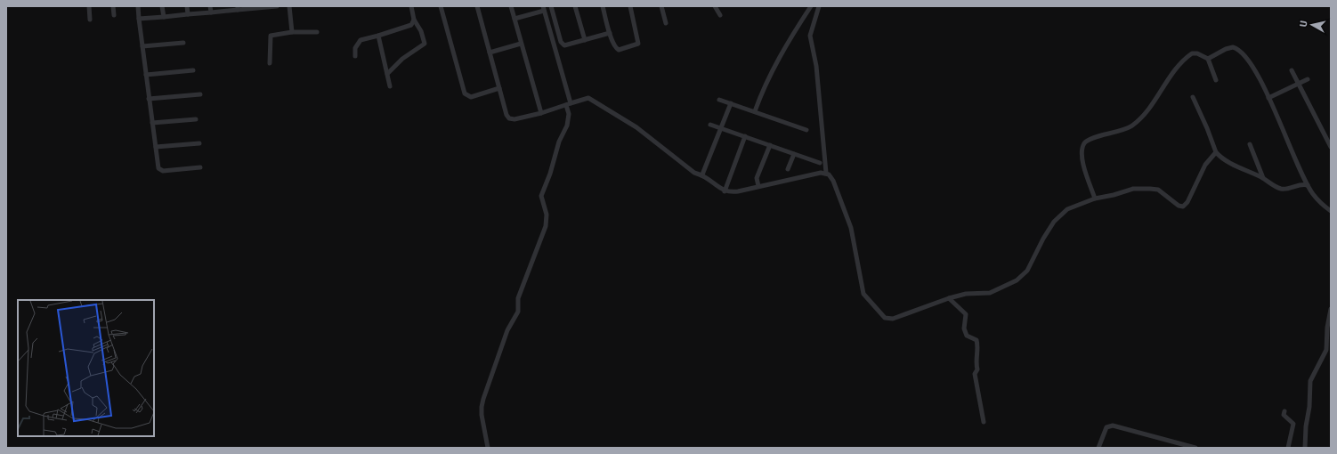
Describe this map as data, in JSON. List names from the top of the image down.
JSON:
{
  "north": "left"
}
